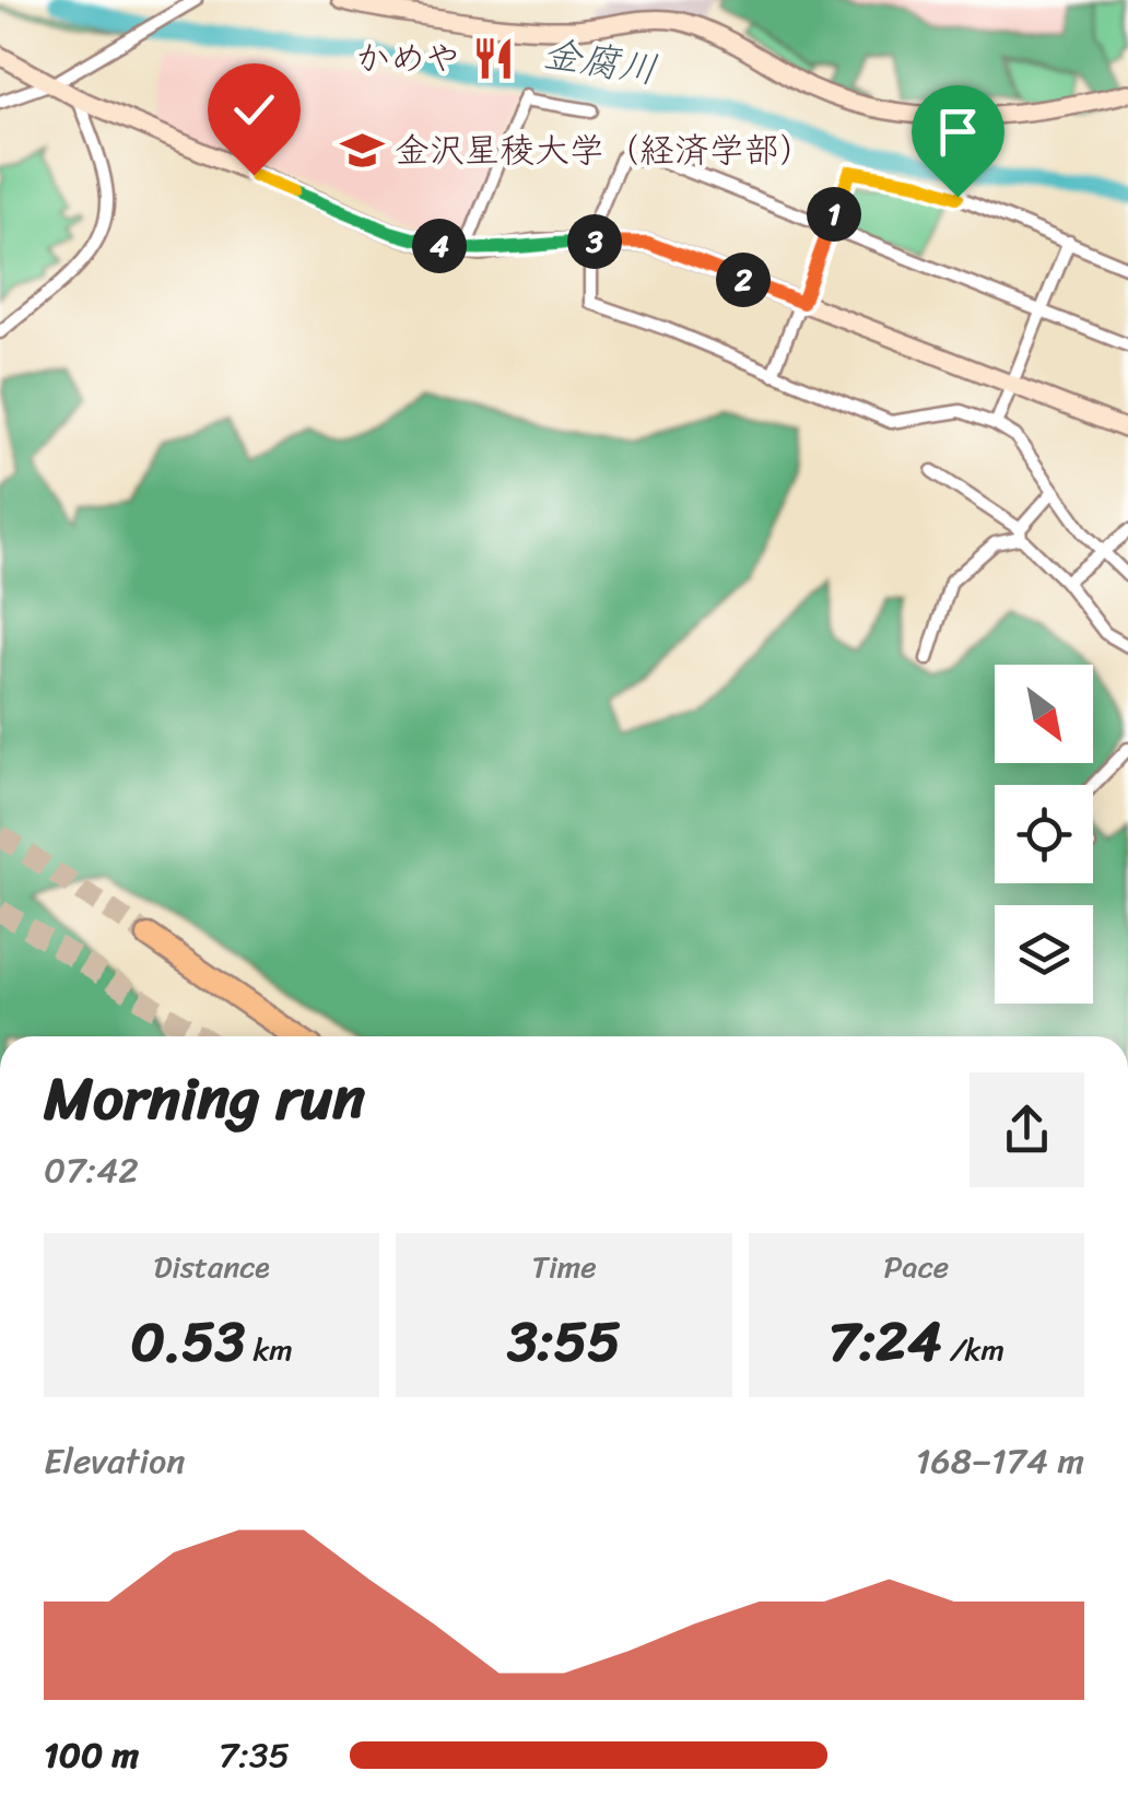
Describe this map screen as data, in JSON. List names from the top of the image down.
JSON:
{
  "water": ["金腐川"],
  "places": {
    "restaurant": ["かめや"],
    "school or university": ["金沢星稜大学（経済学部）"]
  },
  "north": "bottom right",
  "page": {
    "pins": [
      "1",
      "3",
      "4",
      "2"
    ],
    "heading": ["Morning run", "07:42"],
    "stats": [
      ["Distance", "0.53 km"],
      ["Time", "3:55"],
      ["Pace", "7:24 /km"]
    ],
    "chart": ["Elevation", "168–174 m"],
    "list": [
      {
        "name": "100 m",
        "note": "7:35"
      }
    ]
  }
}
